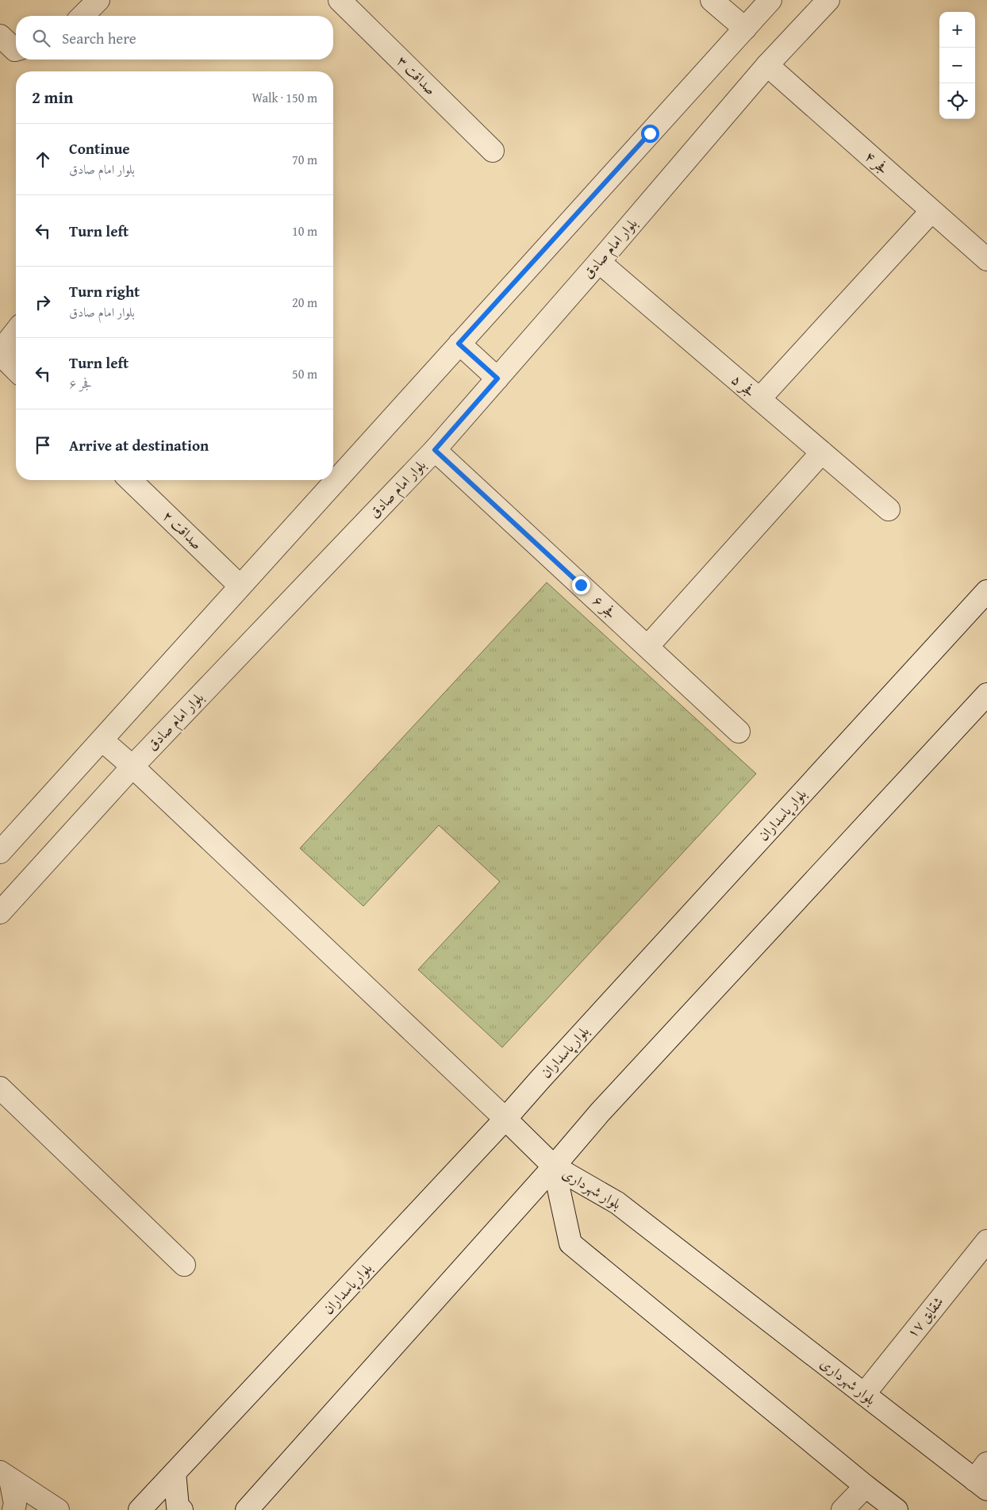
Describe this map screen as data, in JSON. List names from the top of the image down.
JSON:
{
  "streets": {
    "street": [
      "صداقت ۳",
      "فجر ۴",
      "بلوار امام صادق",
      "فجر ۵",
      "صداقت ۲",
      "فجر ۶",
      "بلوار پاسداران",
      "بلوار شهرداری",
      "شقایق ۱۷"
    ]
  },
  "crossings": [
    ["فجر ۴", "بلوار امام صادق"],
    ["بلوار امام صادق", "فجر ۵"],
    ["بلوار امام صادق", "فجر ۶"],
    ["بلوار شهرداری", "شقایق ۱۷"]
  ],
  "page": {
    "map_buttons": ["+", "−"],
    "search": "Search here",
    "heading": ["2 min", "Walk · 150 m"],
    "list": [
      ["Continue", "بلوار امام صادق", "70 m"],
      ["Turn left", "10 m"],
      ["Turn right", "بلوار امام صادق", "20 m"],
      ["Turn left", "فجر ۶", "50 m"],
      "Arrive at destination"
    ]
  }
}
